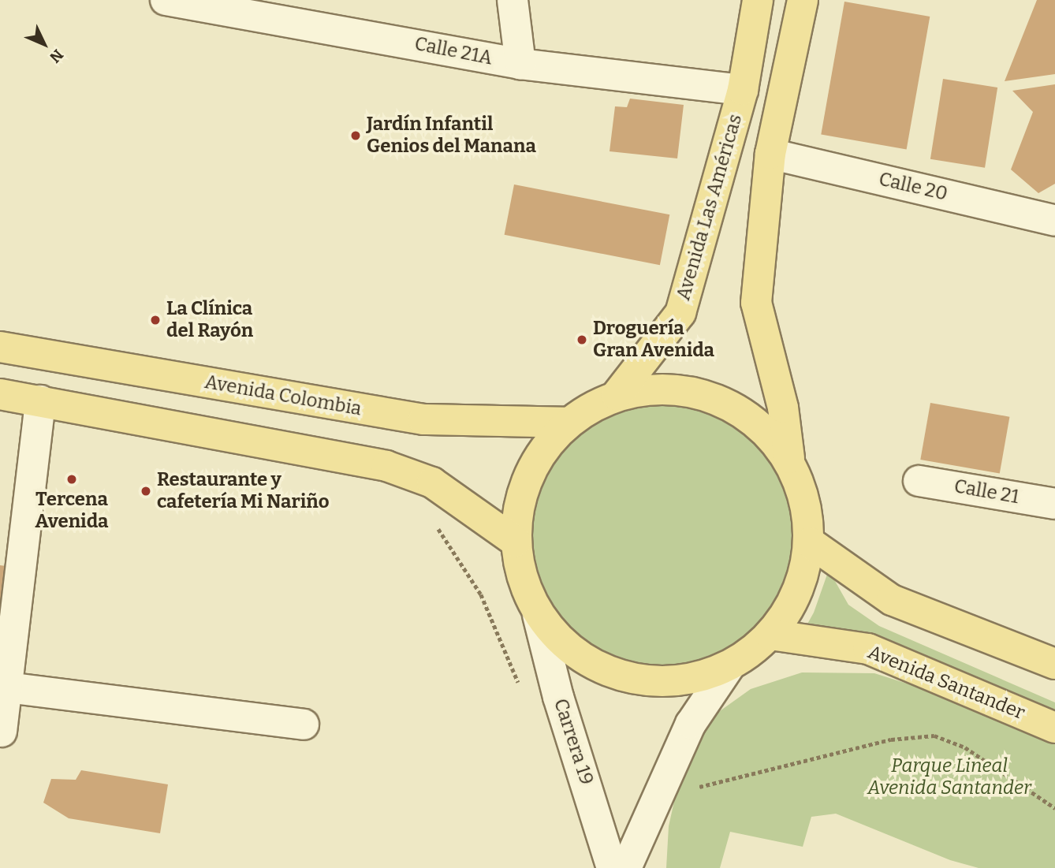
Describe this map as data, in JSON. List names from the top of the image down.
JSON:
{
  "streets": {
    "main road": ["Avenida Las Américas", "Avenida Colombia", "Avenida Santander"],
    "street": [
      "Calle 21A",
      "Calle 20",
      "Calle 21",
      "Carrera 19"
    ]
  },
  "crossings": [
    ["Calle 21A", "Avenida Las Américas"]
  ],
  "parks": ["Parque Lineal Avenida Santander"],
  "places": [
    "Jardín Infantil Genios del Manana",
    "La Clínica del Rayón",
    "Droguería Gran Avenida",
    "Tercena Avenida",
    "Restaurante y cafetería Mi Nariño"
  ],
  "north": "bottom right"
}
